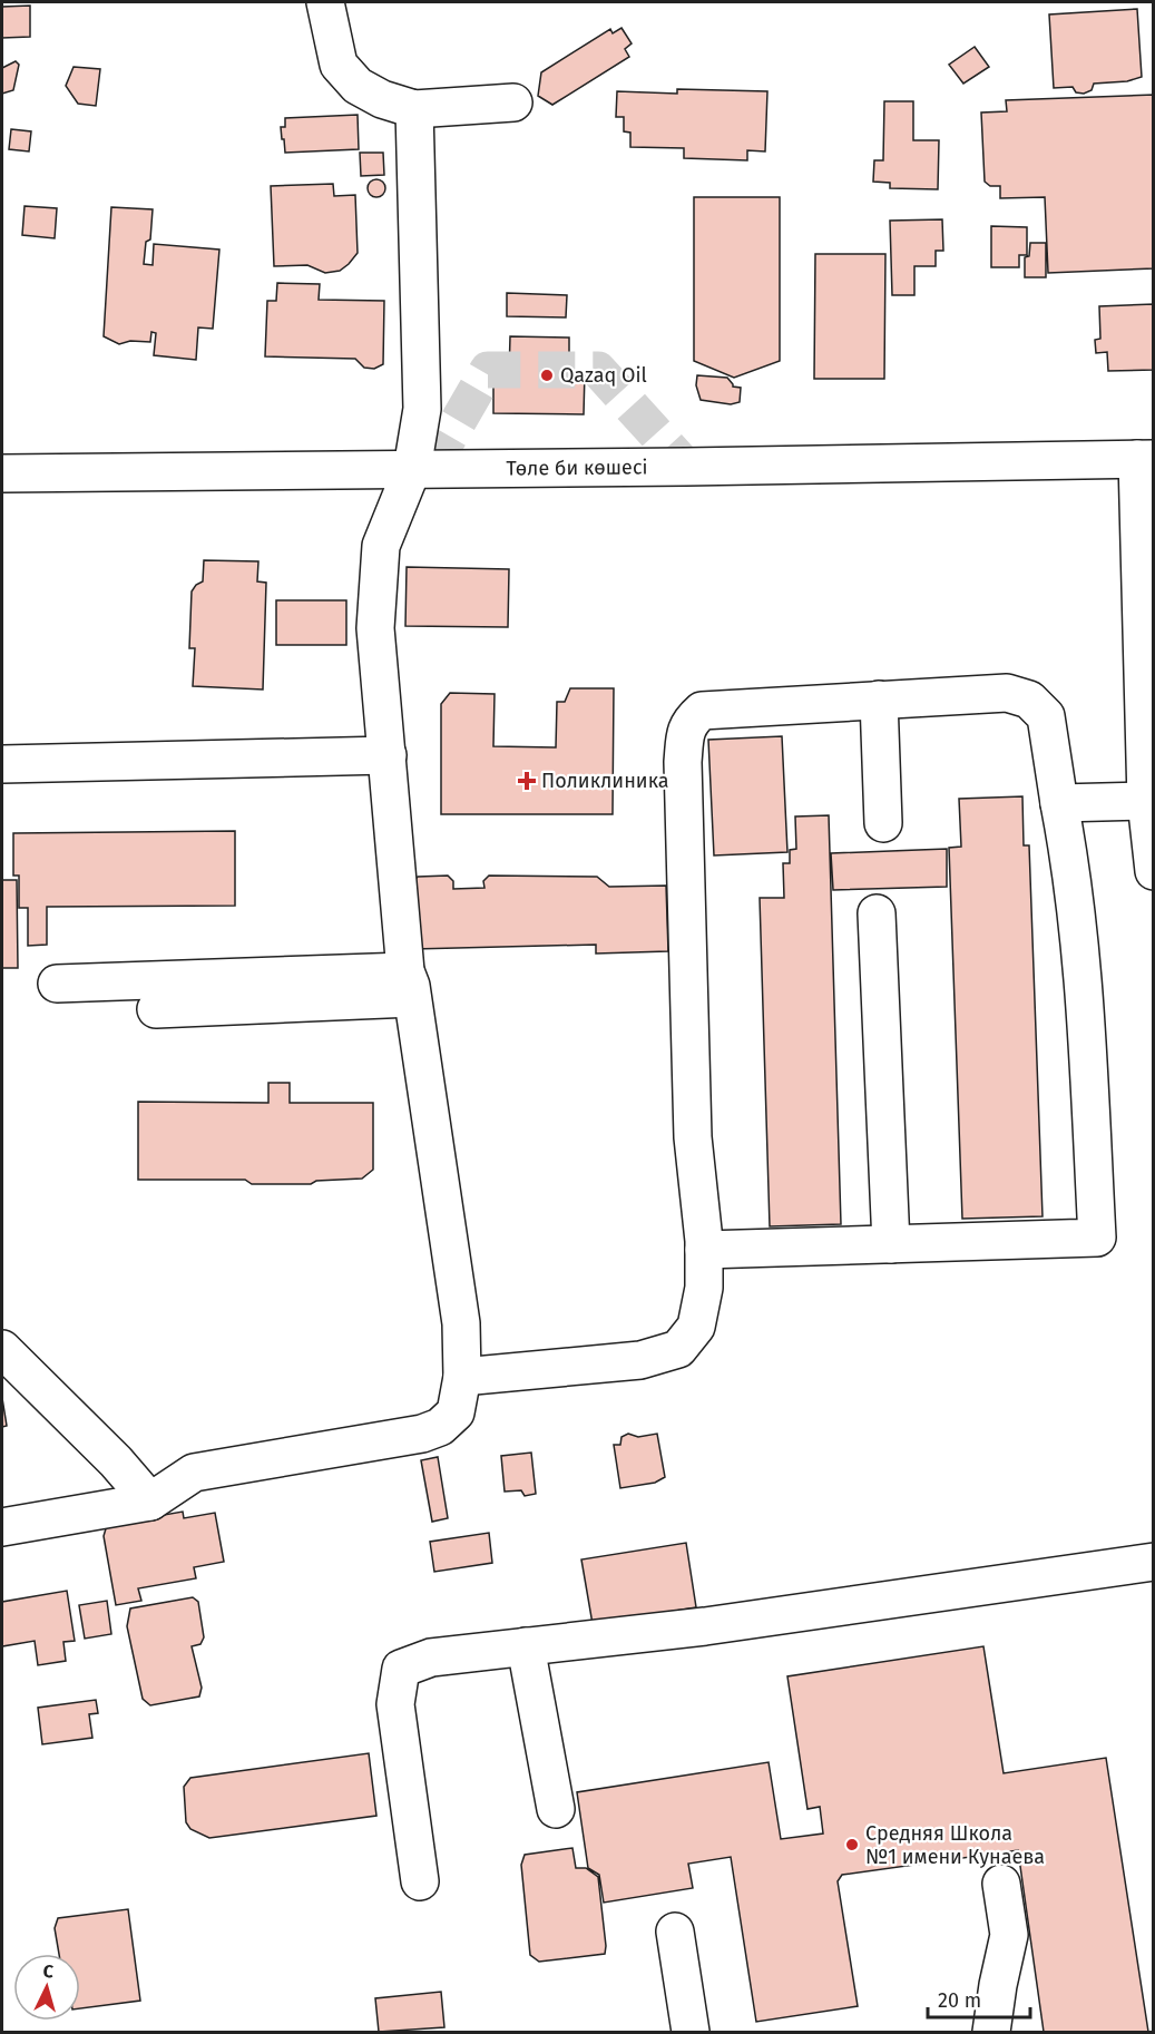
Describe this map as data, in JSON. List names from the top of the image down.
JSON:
{
  "streets": {
    "street": ["Төле би көшесі"]
  },
  "places": {
    "other": ["Qazaq Oil", "Средняя Школа №1 имени Кунаева"],
    "health": ["Поликлиника"]
  },
  "scale_bar": "20 m",
  "north": "top"
}
